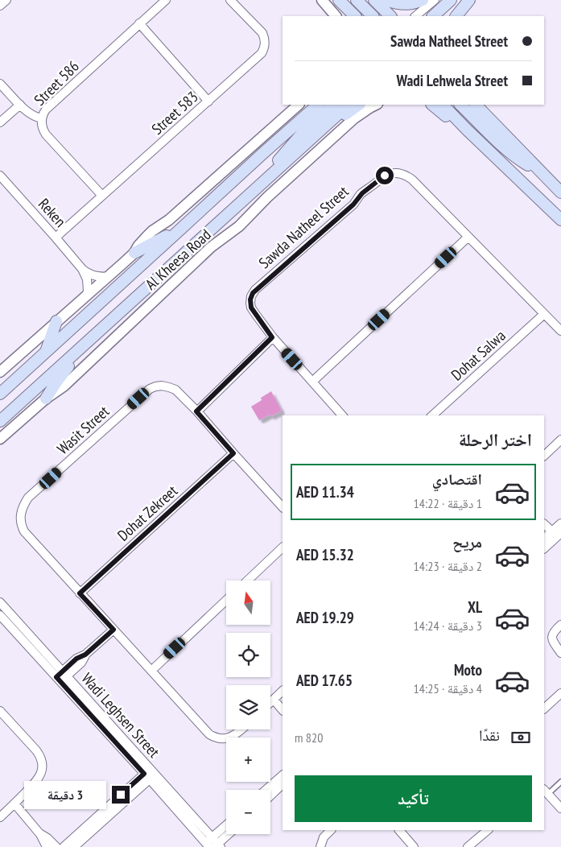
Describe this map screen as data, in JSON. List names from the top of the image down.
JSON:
{
  "streets": {
    "main road": ["Al Kheesa Road"],
    "street": [
      "Street 586",
      "Street 583",
      "Reken",
      "Sawda Natheel Street",
      "Dohat Salwa",
      "Wasit Street",
      "Dohat Zekreet",
      "Wadi Leghsen Street"
    ]
  },
  "crossings": [
    ["Street 586", "Street 583"],
    ["Street 583", "Reken"],
    ["Sawda Natheel Street", "Dohat Salwa"],
    ["Wasit Street", "Dohat Zekreet"]
  ],
  "north": "top",
  "page": {
    "banner": ["Sawda Natheel Street", "Wadi Lehwela Street"],
    "heading": "اختر الرحلة",
    "list": [
      {
        "name": "اقتصادي",
        "note": "1 دقيقة · 14:22",
        "value": "AED 11.34"
      },
      {
        "name": "مريح",
        "note": "2 دقيقة · 14:23",
        "value": "AED 15.32"
      },
      {
        "name": "XL",
        "note": "3 دقيقة · 14:24",
        "value": "AED 19.29"
      },
      {
        "name": "Moto",
        "note": "4 دقيقة · 14:25",
        "value": "AED 17.65"
      }
    ],
    "map_buttons": ["+", "−"],
    "pay": ["نقدًا", "820 m"],
    "buttons": "تأكيد",
    "bubble": "3 دقيقة"
  }
}
